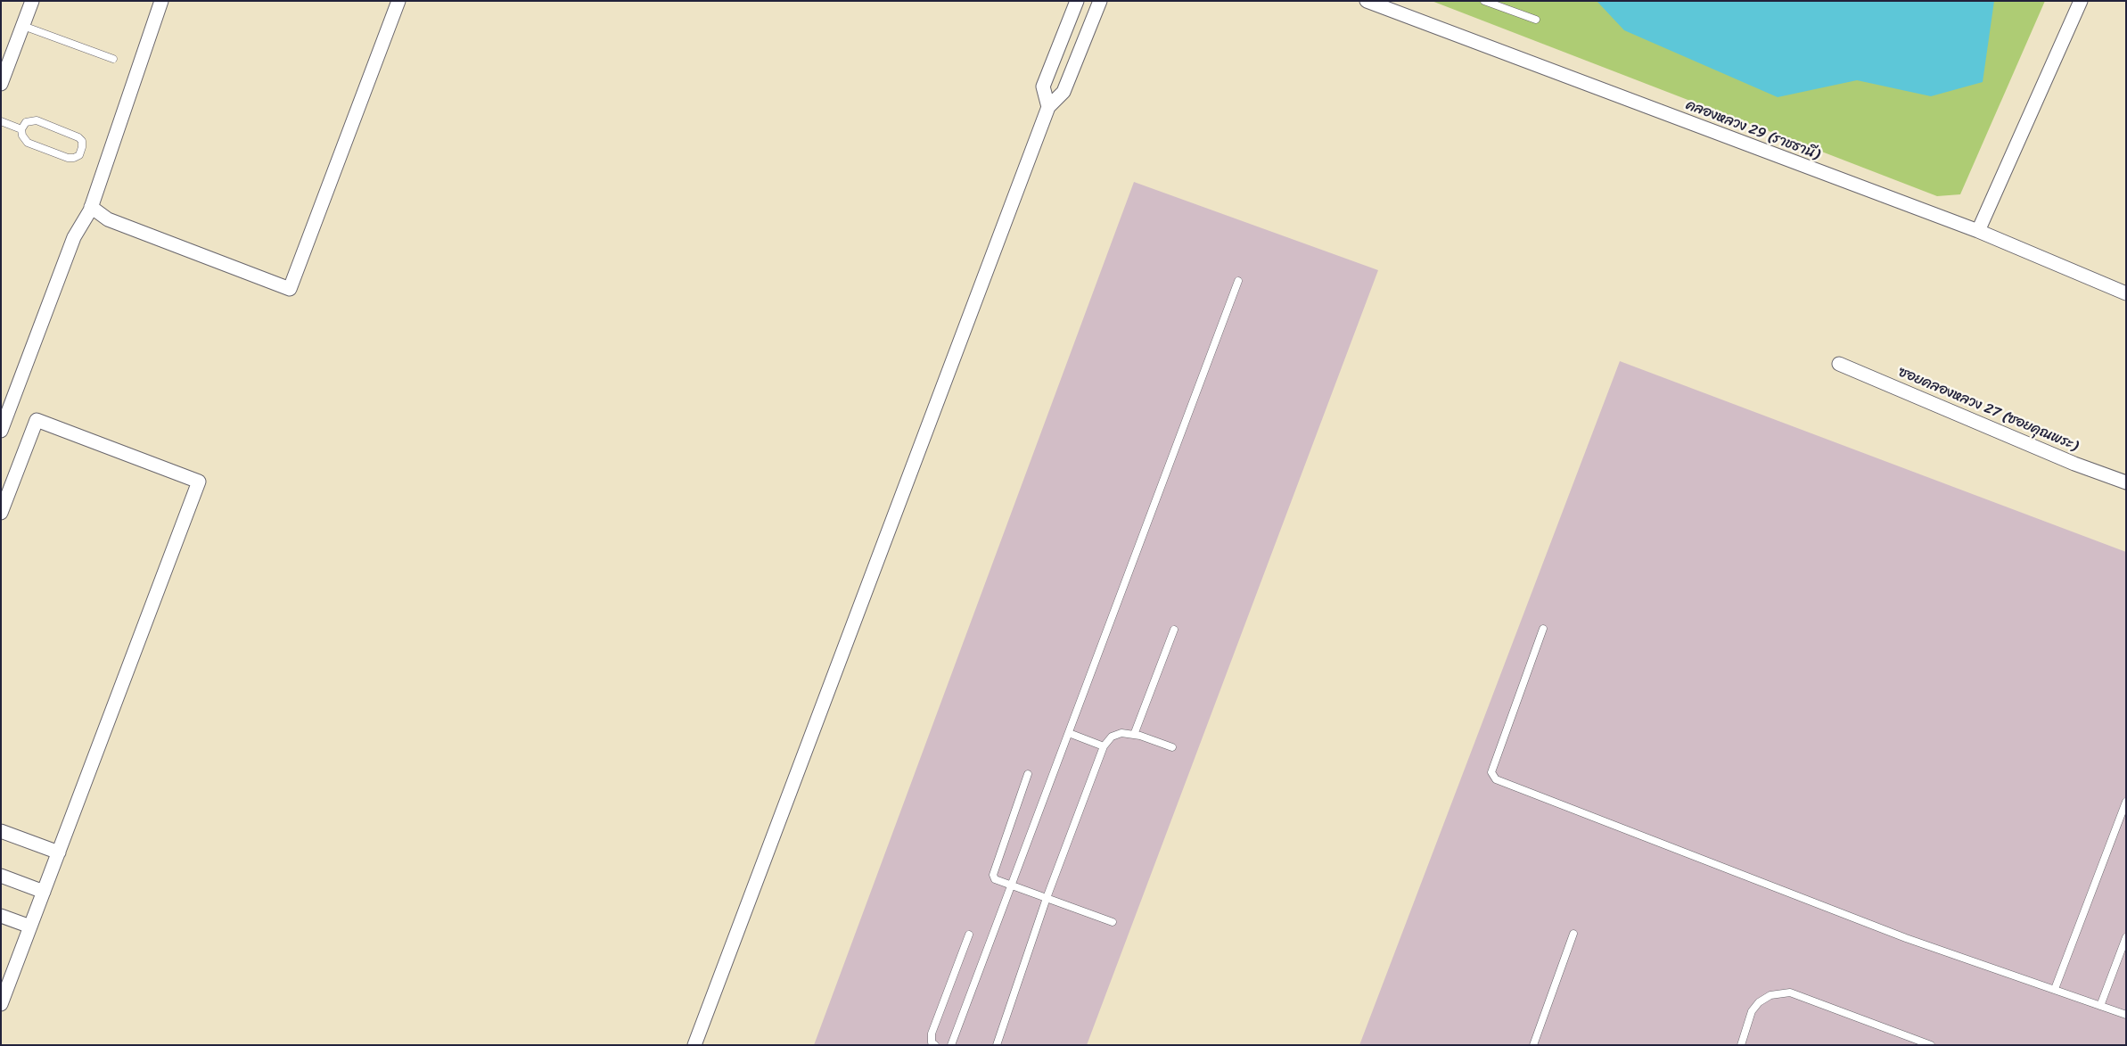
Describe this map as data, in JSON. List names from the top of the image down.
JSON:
{
  "streets": {
    "street": ["คลองหลวง 29 (ราชธานี)", "ซอยคลองหลวง 27 (ซอยคุณพระ)"]
  }
}
